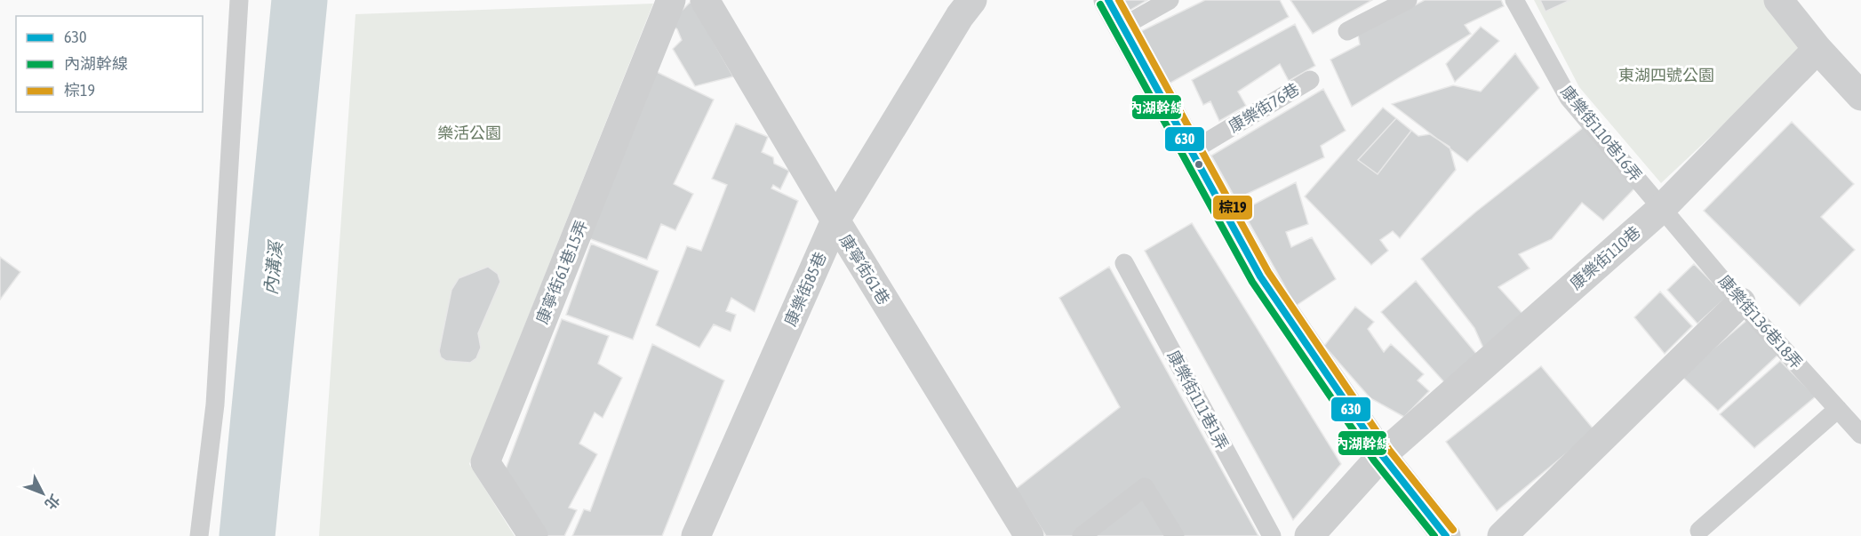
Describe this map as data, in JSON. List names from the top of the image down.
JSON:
{
  "streets": {
    "street": [
      "康樂街110巷",
      "康寧街61巷",
      "康寧街61巷15弄",
      "康樂街85巷"
    ],
    "lane": [
      "康樂街76巷",
      "康樂街110巷16弄",
      "康樂街136巷18弄",
      "康樂街111巷1弄"
    ]
  },
  "crossings": [
    ["康樂街110巷16弄", "康樂街110巷"],
    ["康樂街110巷16弄", "康樂街136巷18弄"],
    ["康樂街110巷", "康樂街136巷18弄"],
    ["康寧街61巷", "康樂街85巷"]
  ],
  "water": ["內溝溪"],
  "parks": ["東湖四號公園", "樂活公園"],
  "lines": ["transit line 630", "transit line 棕19", "transit line 內湖幹線"],
  "legend": ["630", "內湖幹線", "棕19"],
  "north": "bottom right"
}
